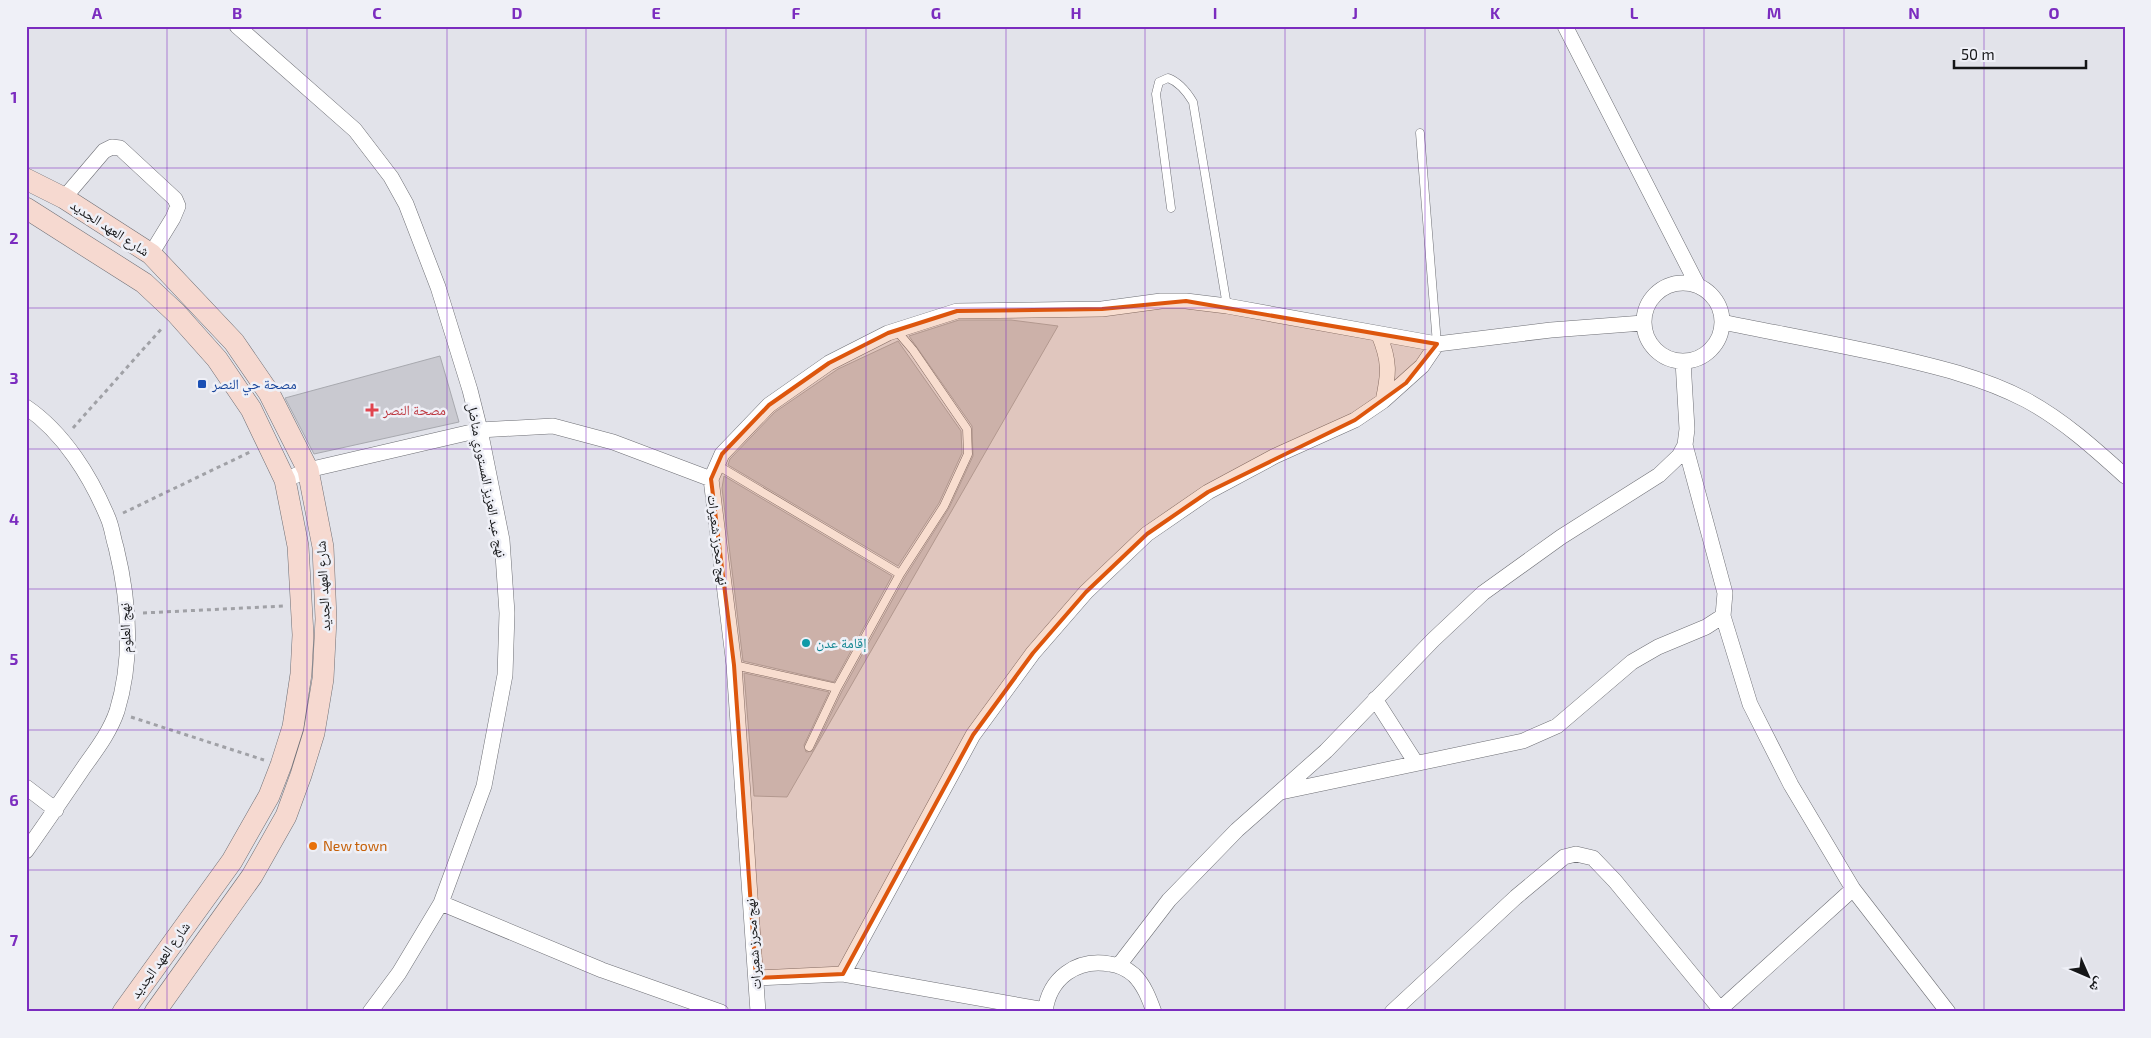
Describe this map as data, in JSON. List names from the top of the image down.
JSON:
{
  "streets": {
    "main road": ["شارع العهد الجديد"],
    "street": ["نهج عبد العزيز المستوري مناضل", "نهج محرز شعيرات", "نهج العلوم"]
  },
  "crossings": [
    ["شارع العهد الجديد", "نهج محرز شعيرات"],
    ["نهج عبد العزيز المستوري مناضل", "نهج محرز شعيرات"]
  ],
  "places": {
    "transit": ["مصحة حي النصر"],
    "health": ["مصحة النصر"],
    "other": ["إقامة عدن", "New town"]
  },
  "scale_bar": "50 m",
  "north": "bottom right",
  "grid": {
    "columns": [
      "A",
      "B",
      "C",
      "D",
      "E",
      "F",
      "G",
      "H",
      "I",
      "J",
      "K",
      "L",
      "M",
      "N",
      "O"
    ],
    "rows": [
      "1",
      "2",
      "3",
      "4",
      "5",
      "6",
      "7"
    ]
  }
}
